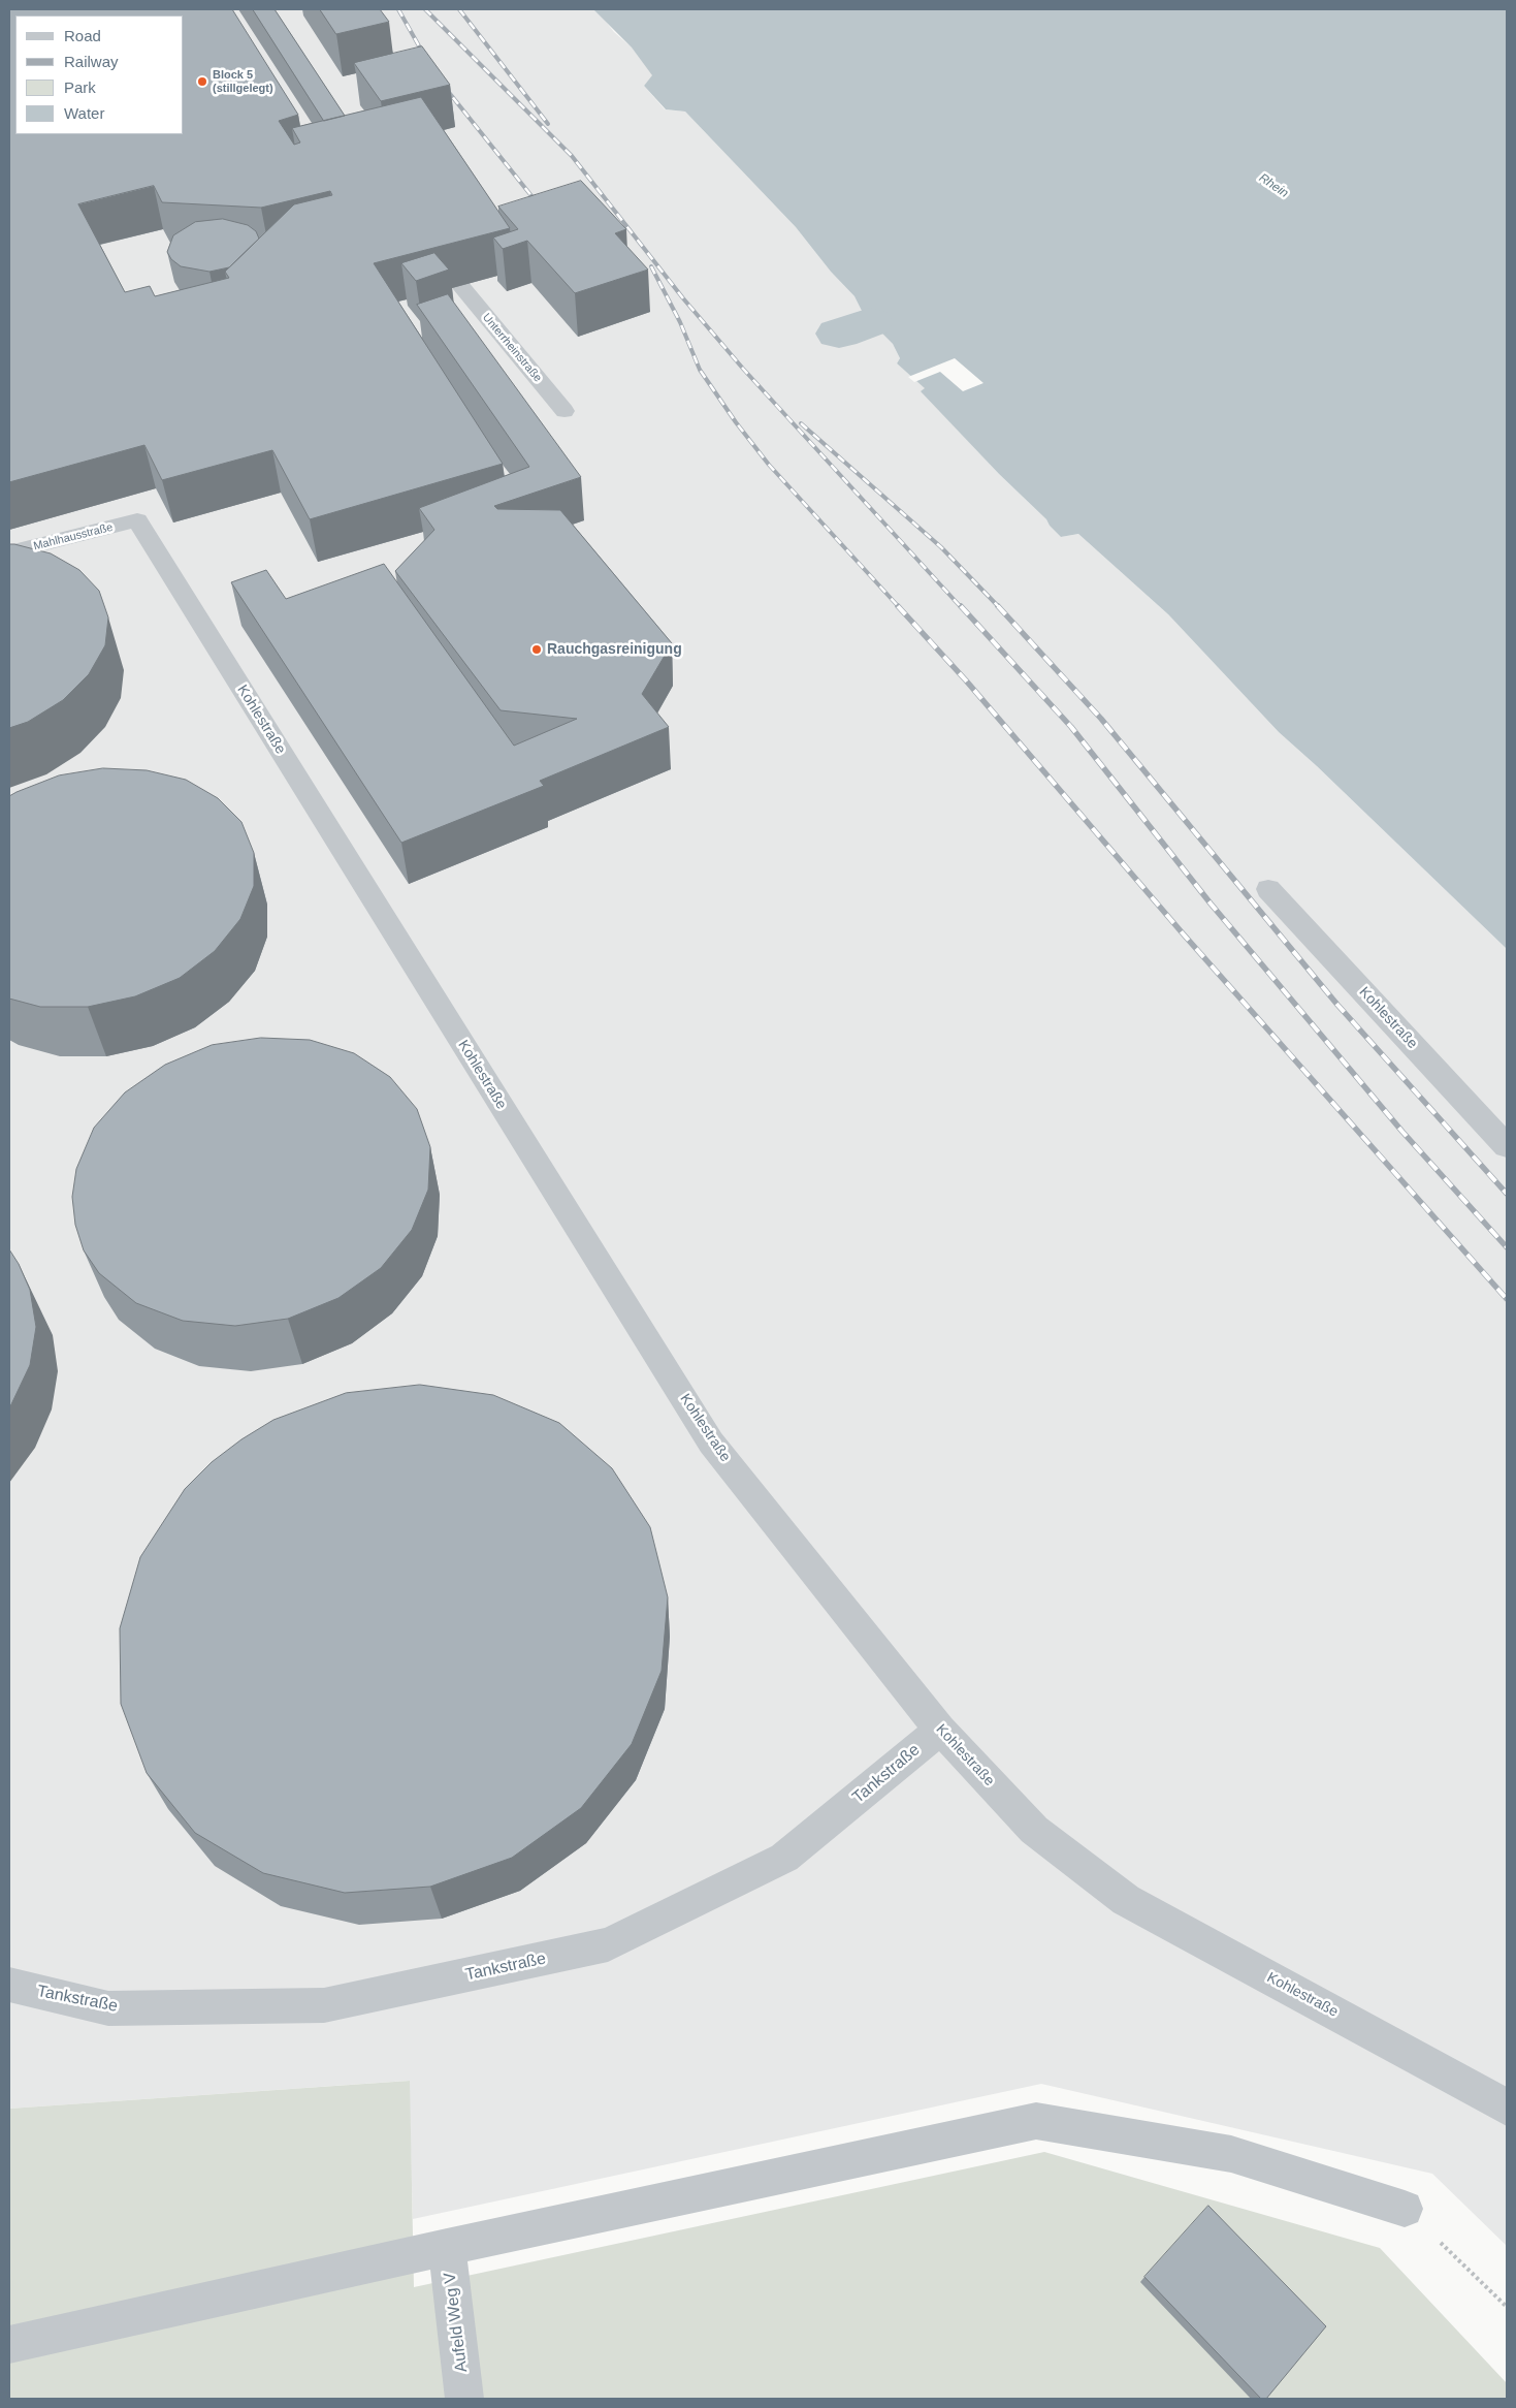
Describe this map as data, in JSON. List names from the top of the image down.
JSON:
{
  "streets": {
    "lane": [
      "Unterrheinstraße",
      "Mahlhausstraße",
      "Kohlestraße",
      "Tankstraße",
      "Aufeld Weg V"
    ]
  },
  "crossings": [
    ["Mahlhausstraße", "Kohlestraße"],
    ["Kohlestraße", "Tankstraße"]
  ],
  "water": ["Rhein"],
  "places": ["Block 5 (stillgelegt)", "Rauchgasreinigung"],
  "legend": [
    "Road",
    "Railway",
    "Park",
    "Water"
  ]
}
